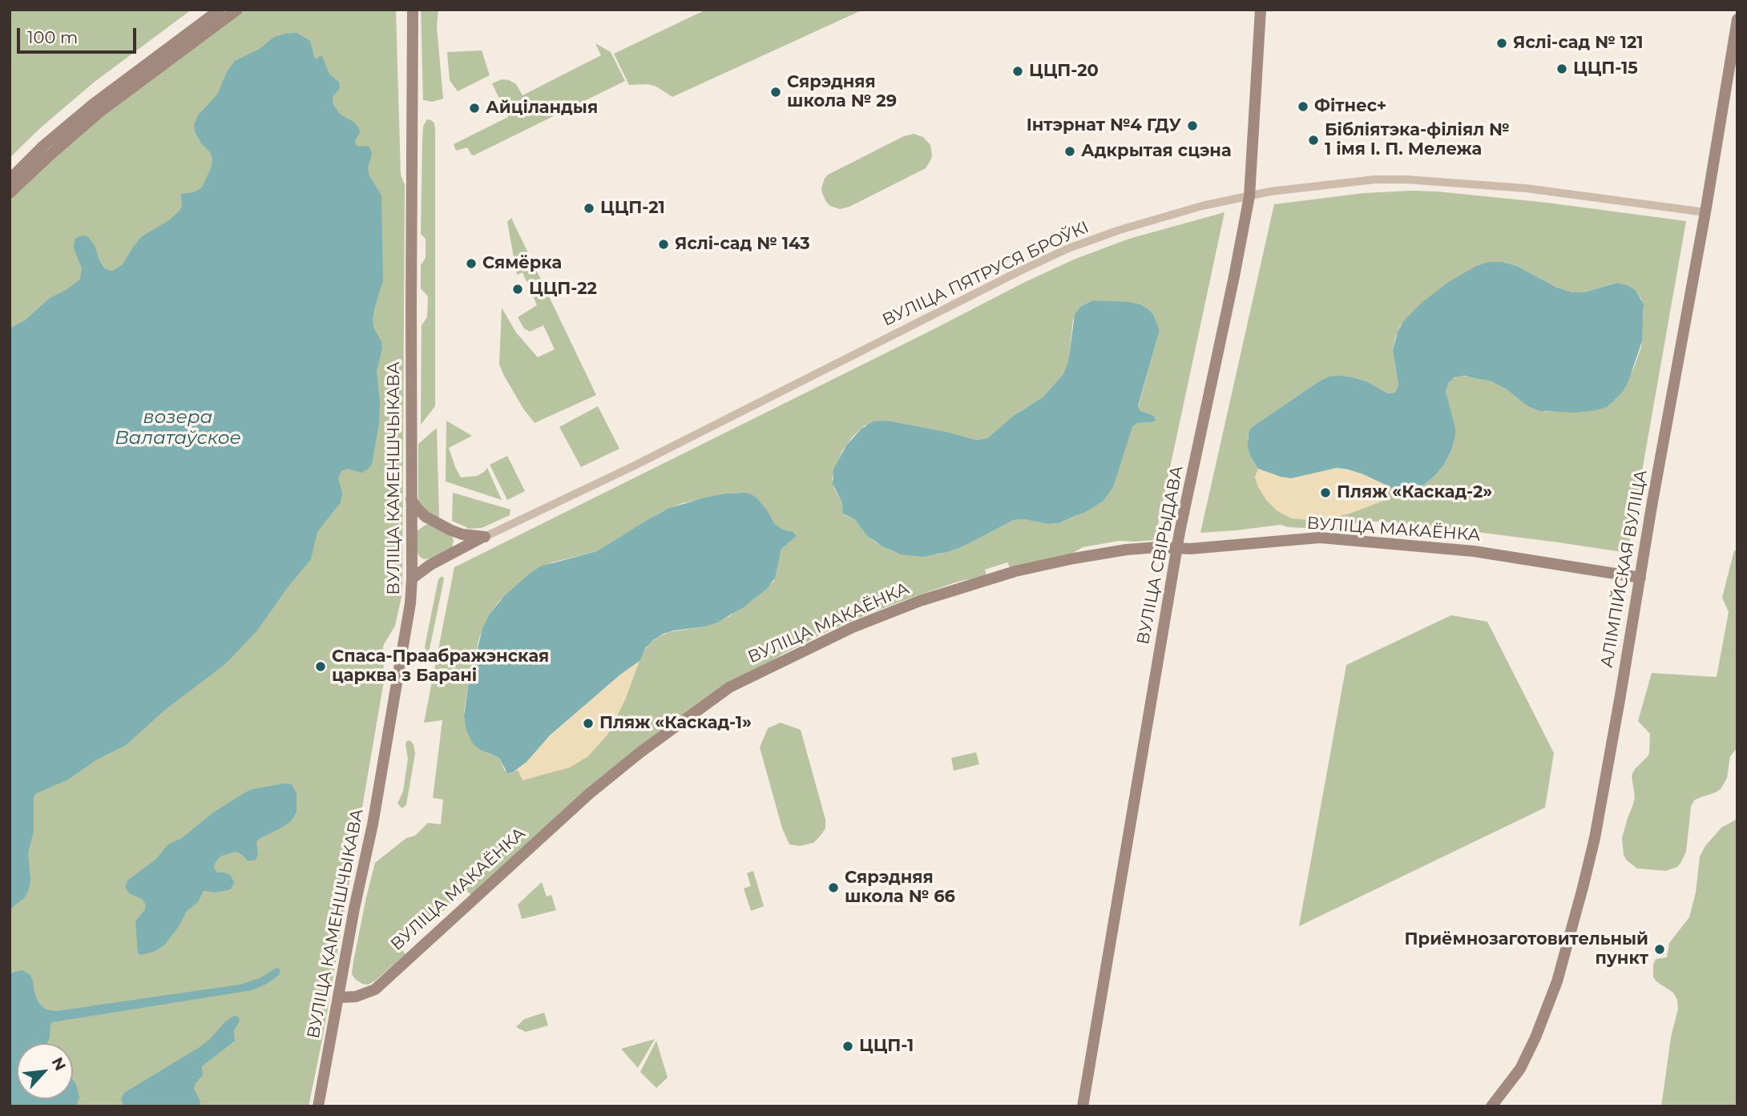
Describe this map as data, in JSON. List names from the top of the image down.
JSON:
{
  "streets": {
    "street": [
      "ВУЛІЦА ПЯТРУСЯ БРОЎКІ",
      "ВУЛІЦА КАМЕНШЧЫКАВА",
      "ВУЛІЦА МАКАЁНКА",
      "ВУЛІЦА СВІРЫДАВА",
      "АЛІМПІЙСКАЯ ВУЛІЦА"
    ]
  },
  "crossings": [
    ["ВУЛІЦА ПЯТРУСЯ БРОЎКІ", "ВУЛІЦА СВІРЫДАВА"],
    ["ВУЛІЦА ПЯТРУСЯ БРОЎКІ", "АЛІМПІЙСКАЯ ВУЛІЦА"],
    ["ВУЛІЦА КАМЕНШЧЫКАВА", "ВУЛІЦА МАКАЁНКА"],
    ["ВУЛІЦА МАКАЁНКА", "ВУЛІЦА СВІРЫДАВА"],
    ["ВУЛІЦА МАКАЁНКА", "АЛІМПІЙСКАЯ ВУЛІЦА"]
  ],
  "water": ["возера Валатаўское"],
  "places": [
    "Яслі-сад № 121",
    "ЦЦП-15",
    "ЦЦП-20",
    "Сярэдняя школа № 29",
    "Фітнес+",
    "Айціландыя",
    "Інтэрнат №4 ГДУ",
    "Бібліятэка-філіял № 1 імя І. П. Мележа",
    "Адкрытая сцэна",
    "ЦЦП-21",
    "Яслі-сад № 143",
    "Сямёрка",
    "ЦЦП-22",
    "Пляж «Каскад-2»",
    "Спаса-Праабражэнская царква з Барані",
    "Пляж «Каскад-1»",
    "Сярэдняя школа № 66",
    "Приёмнозаготовительный пункт",
    "ЦЦП-1"
  ],
  "scale_bar": "100 m",
  "north": "top right"
}
